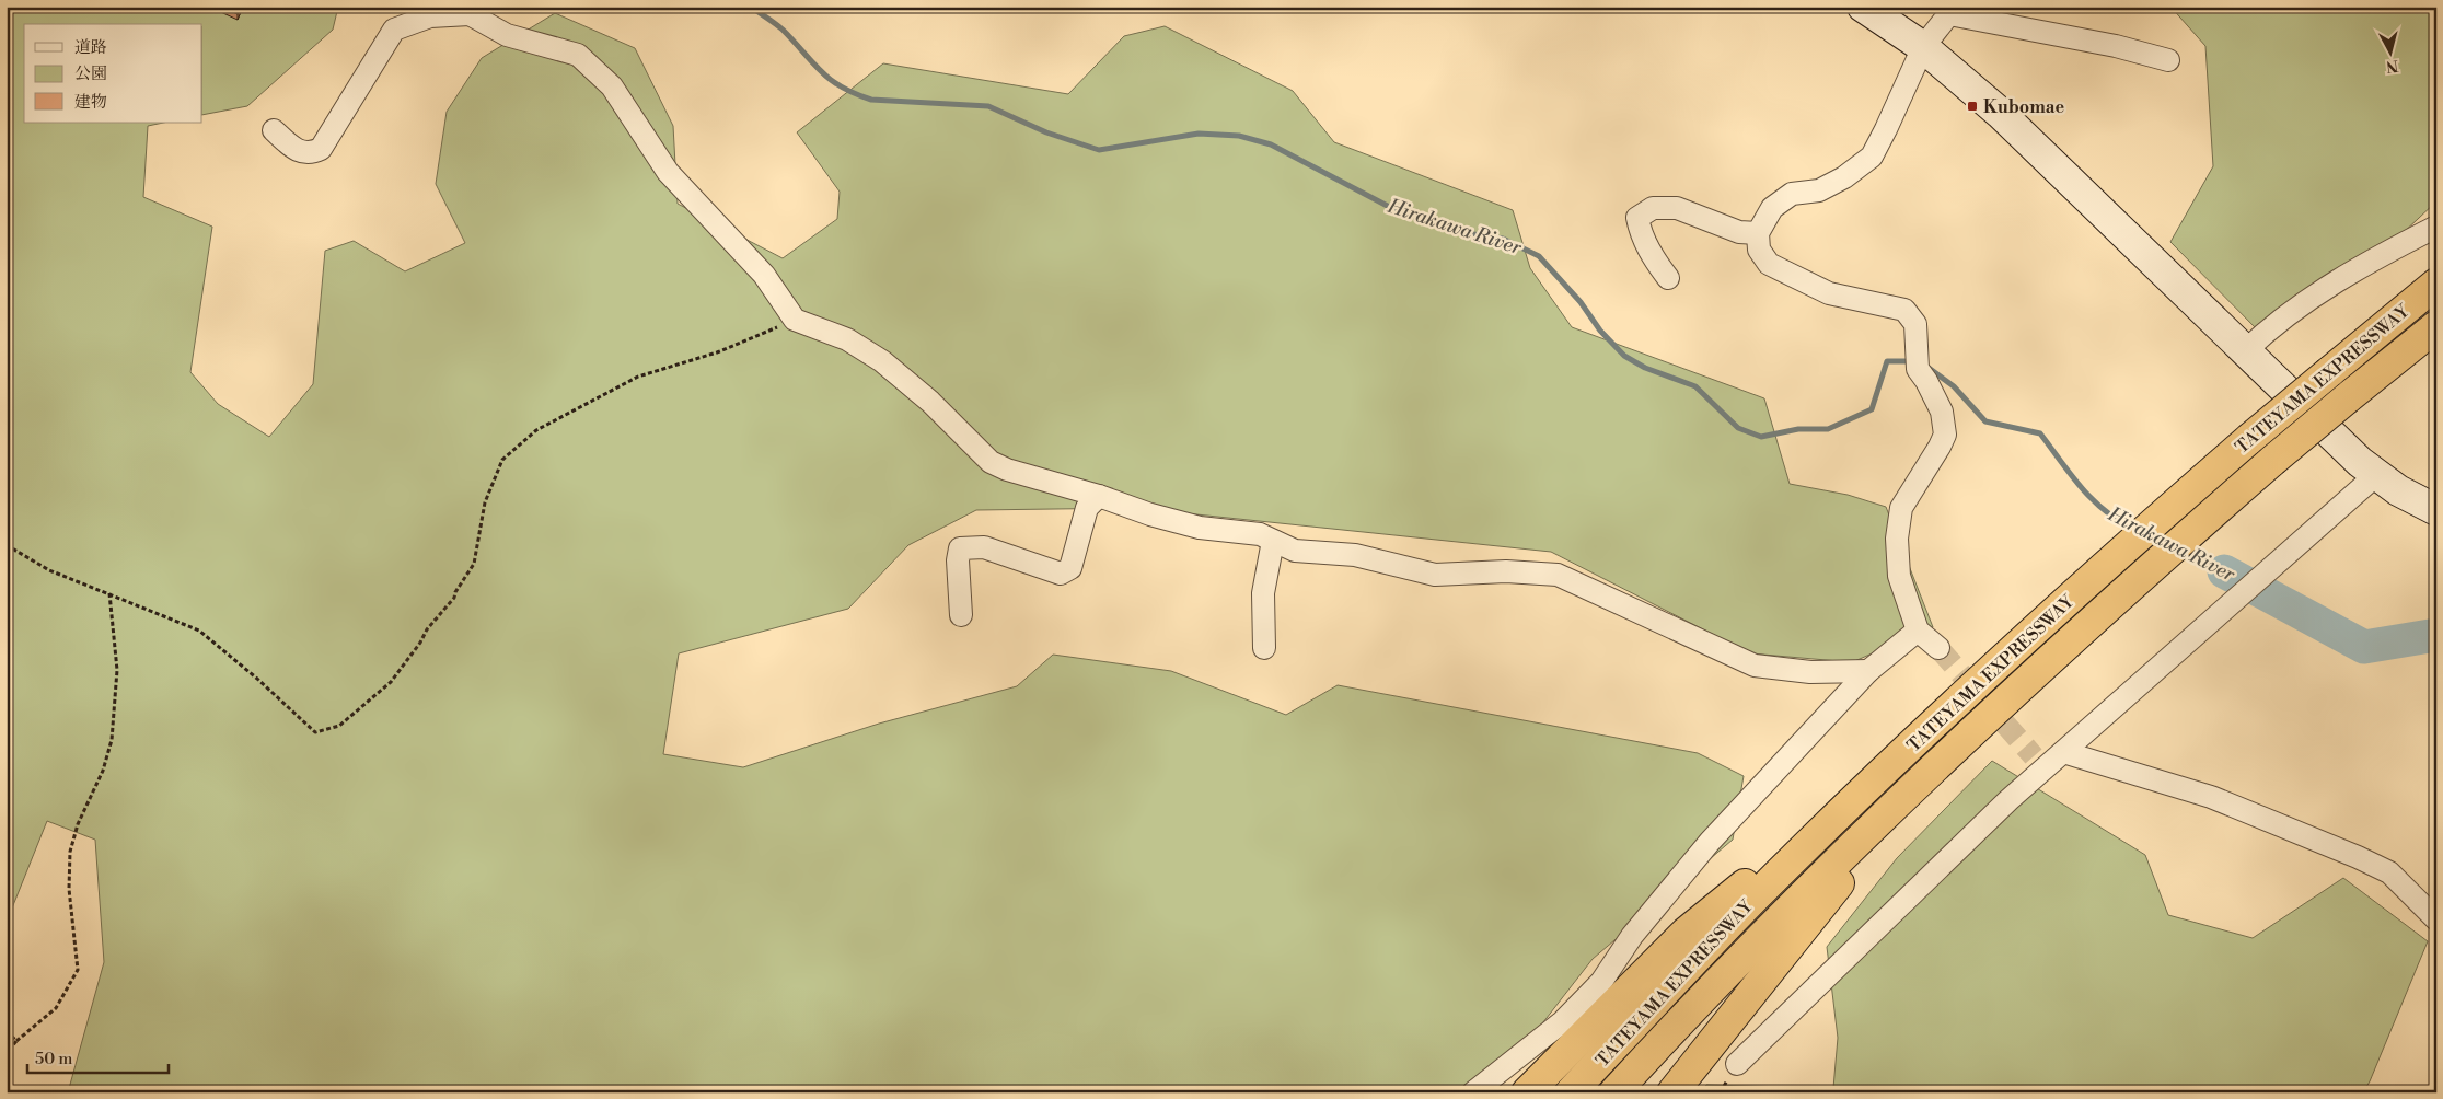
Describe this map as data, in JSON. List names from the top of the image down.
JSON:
{
  "streets": {
    "highway": ["TATEYAMA EXPRESSWAY"]
  },
  "water": ["Hirakawa River"],
  "places": {
    "transit": ["Kubomae"]
  },
  "legend": ["道路", "公園", "建物"],
  "scale_bar": "50 m",
  "north": "bottom"
}
